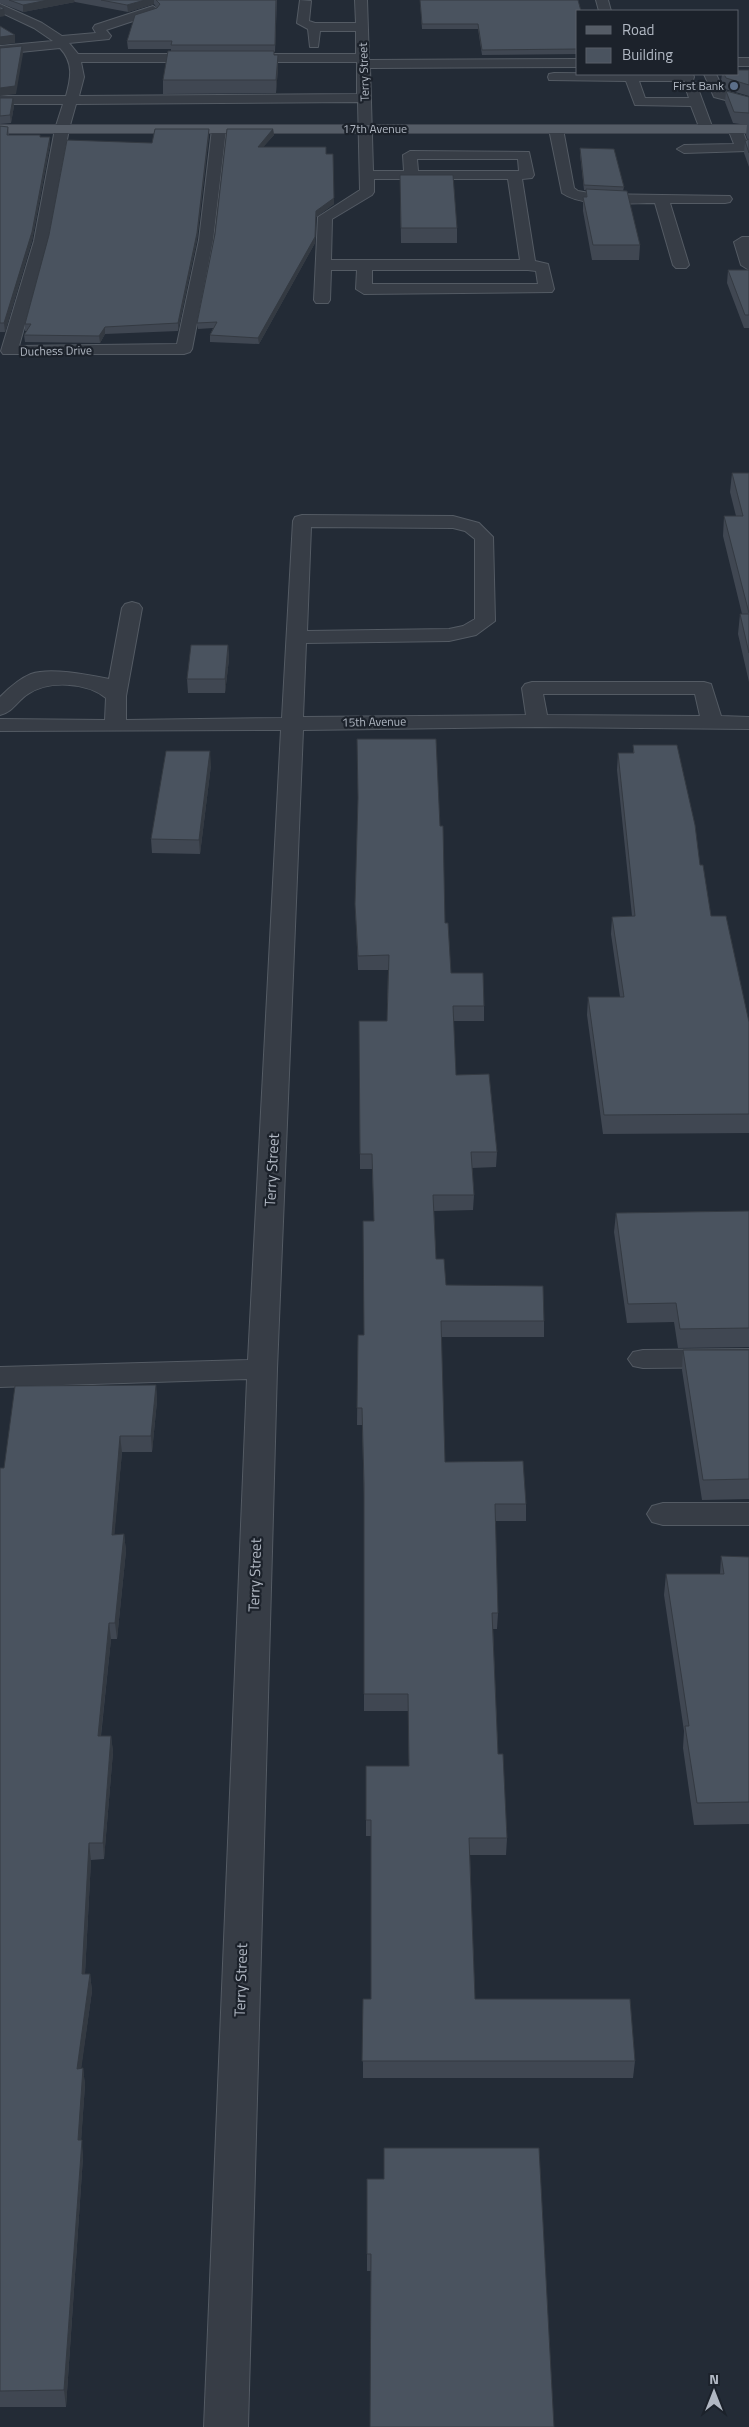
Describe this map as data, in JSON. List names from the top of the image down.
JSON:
{
  "streets": {
    "main road": ["17th Avenue"],
    "street": ["Terry Street", "Duchess Drive", "15th Avenue"]
  },
  "crossings": [
    ["Terry Street", "17th Avenue"],
    ["Terry Street", "15th Avenue"],
    ["17th Avenue", "Duchess Drive"]
  ],
  "places": ["First Bank"],
  "legend": ["Road", "Building"],
  "north": "top"
}
